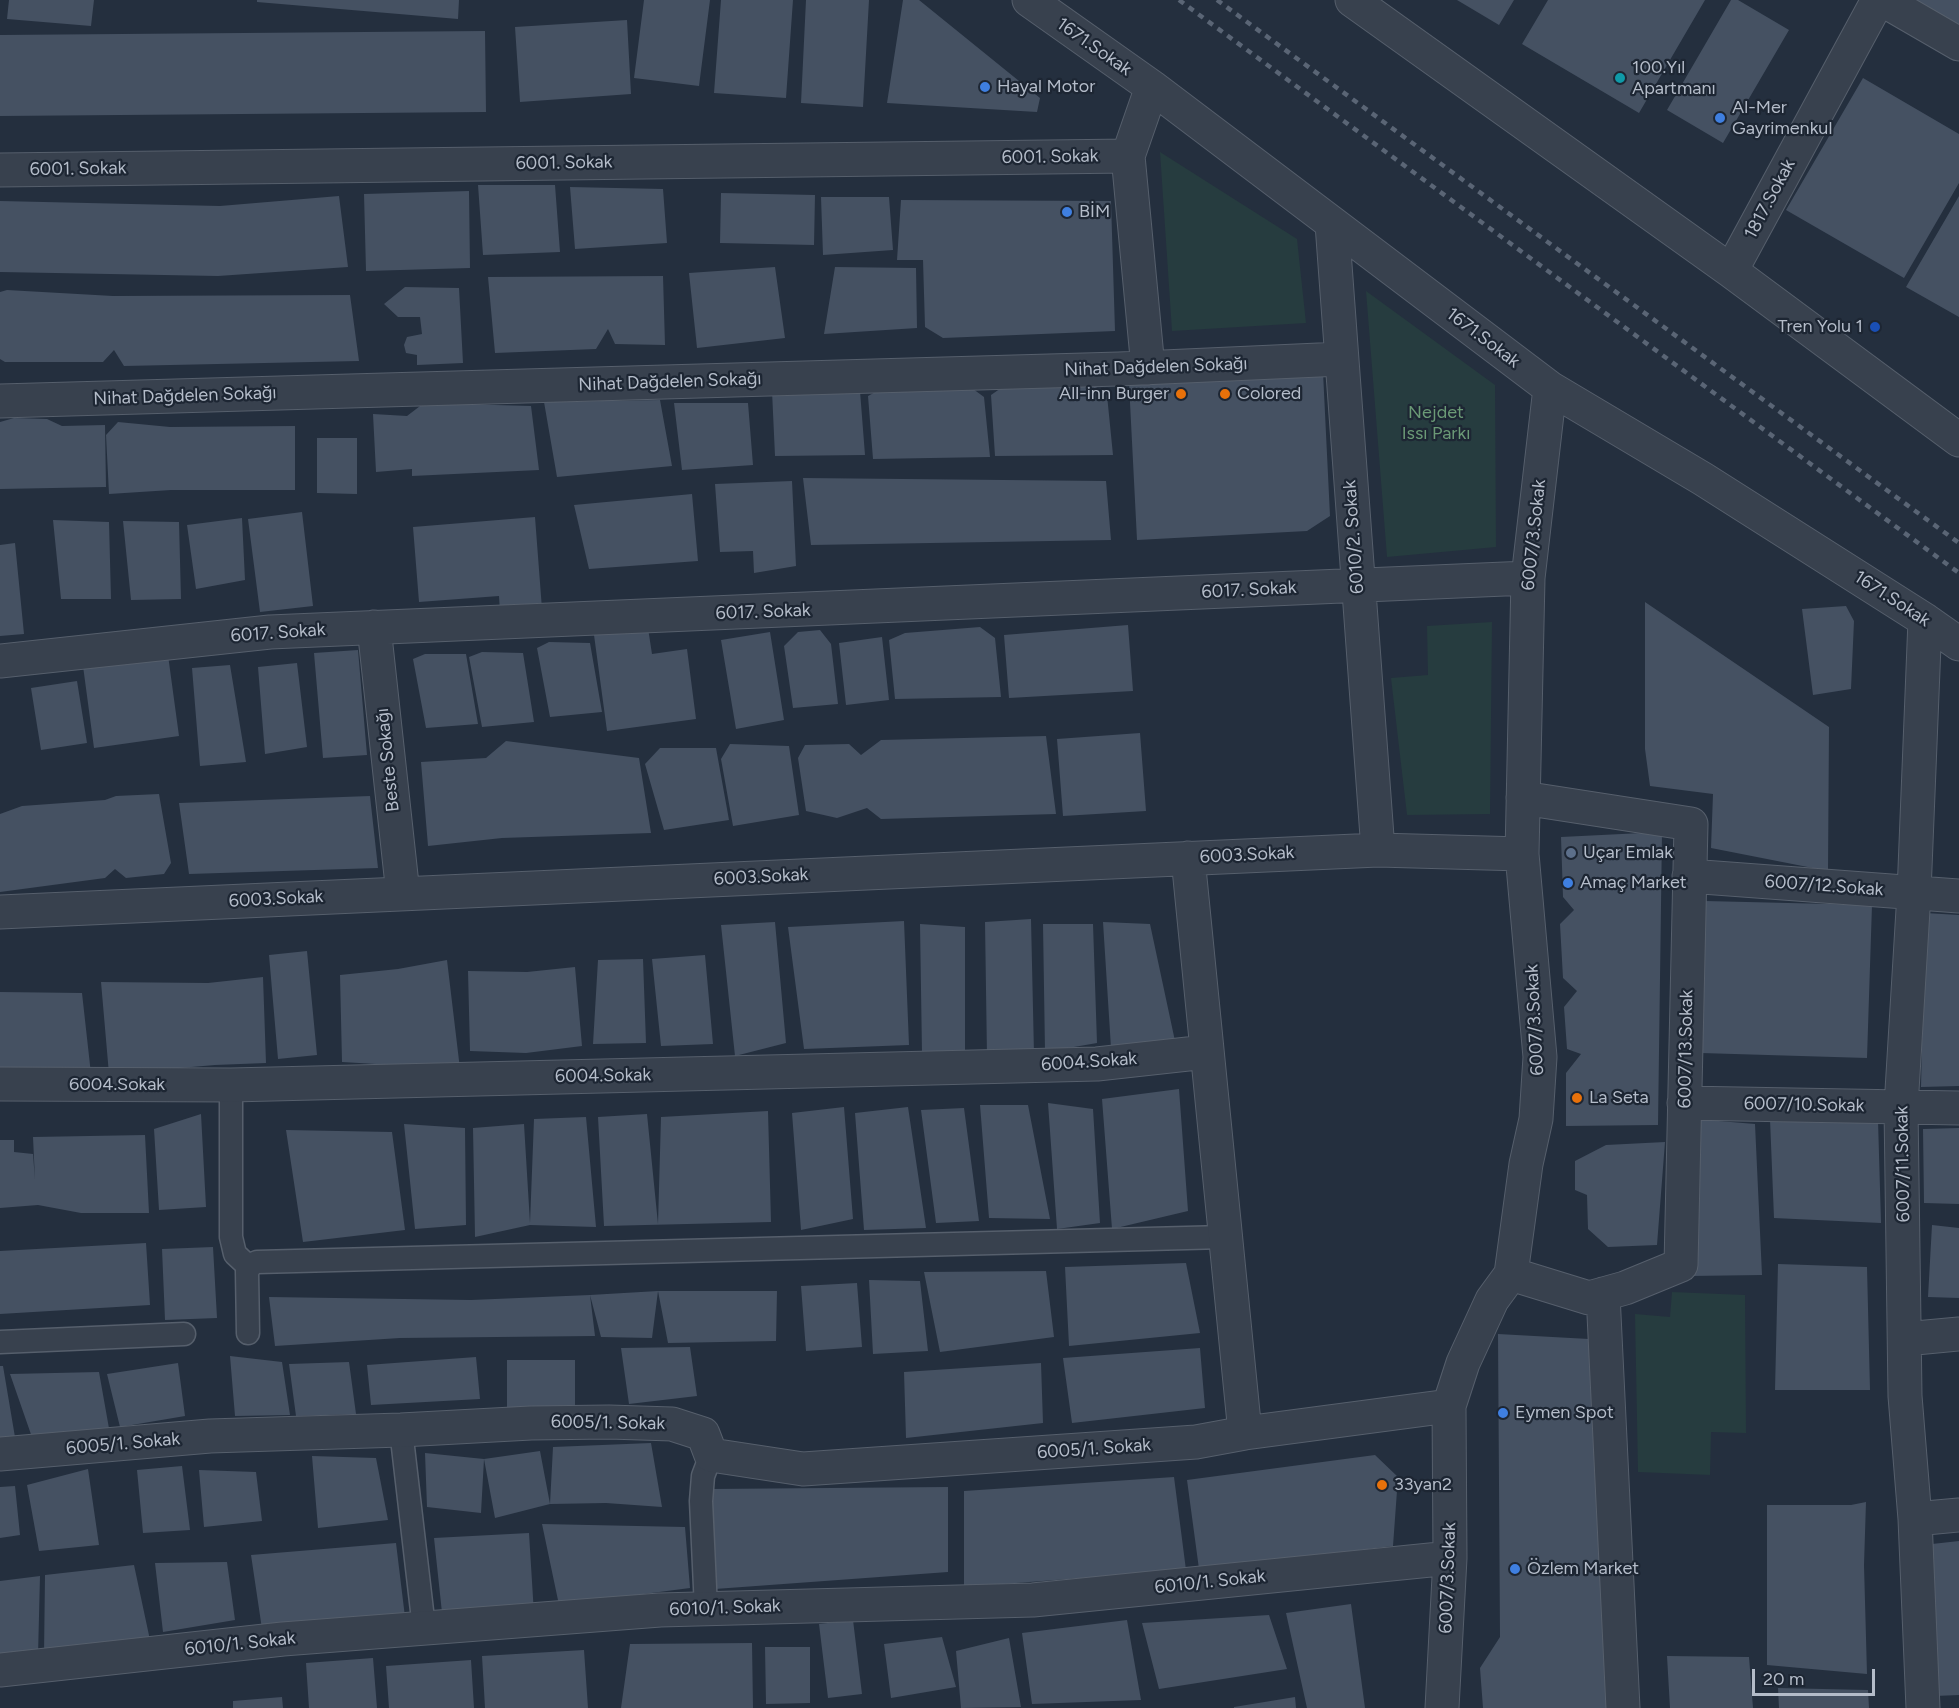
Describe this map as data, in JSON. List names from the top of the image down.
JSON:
{
  "streets": {
    "street": [
      "1671.Sokak",
      "6001. Sokak",
      "1817.Sokak",
      "Nihat Dağdelen Sokağı",
      "6007/3.Sokak",
      "6010/2. Sokak",
      "6017. Sokak",
      "Beste Sokağı",
      "6003.Sokak",
      "6007/12.Sokak",
      "6007/13.Sokak",
      "6004.Sokak",
      "6007/10.Sokak",
      "6007/11.Sokak",
      "6005/1. Sokak",
      "6010/1. Sokak"
    ]
  },
  "crossings": [
    ["1671.Sokak", "6007/3.Sokak"],
    ["1671.Sokak", "6010/2. Sokak"],
    ["1671.Sokak", "6007/11.Sokak"],
    ["Nihat Dağdelen Sokağı", "6010/2. Sokak"],
    ["6007/3.Sokak", "6017. Sokak"],
    ["6007/3.Sokak", "6003.Sokak"],
    ["6007/3.Sokak", "6007/13.Sokak"],
    ["6007/3.Sokak", "6005/1. Sokak"],
    ["6007/3.Sokak", "6010/1. Sokak"],
    ["6010/2. Sokak", "6017. Sokak"],
    ["6010/2. Sokak", "6003.Sokak"],
    ["6017. Sokak", "Beste Sokağı"],
    ["Beste Sokağı", "6003.Sokak"],
    ["6007/12.Sokak", "6007/13.Sokak"],
    ["6007/12.Sokak", "6007/11.Sokak"],
    ["6007/13.Sokak", "6007/10.Sokak"],
    ["6007/10.Sokak", "6007/11.Sokak"]
  ],
  "parks": ["Nejdet Issı Parkı"],
  "places": [
    "100.Yıl Apartmanı",
    "Hayal Motor",
    "Al-Mer Gayrimenkul",
    "BİM",
    "Tren Yolu 1",
    "All-inn Burger",
    "Colored",
    "Uçar Emlak",
    "Amaç Market",
    "La Seta",
    "Eymen Spot",
    "33yan2",
    "Özlem Market"
  ],
  "scale_bar": "20 m"
}
